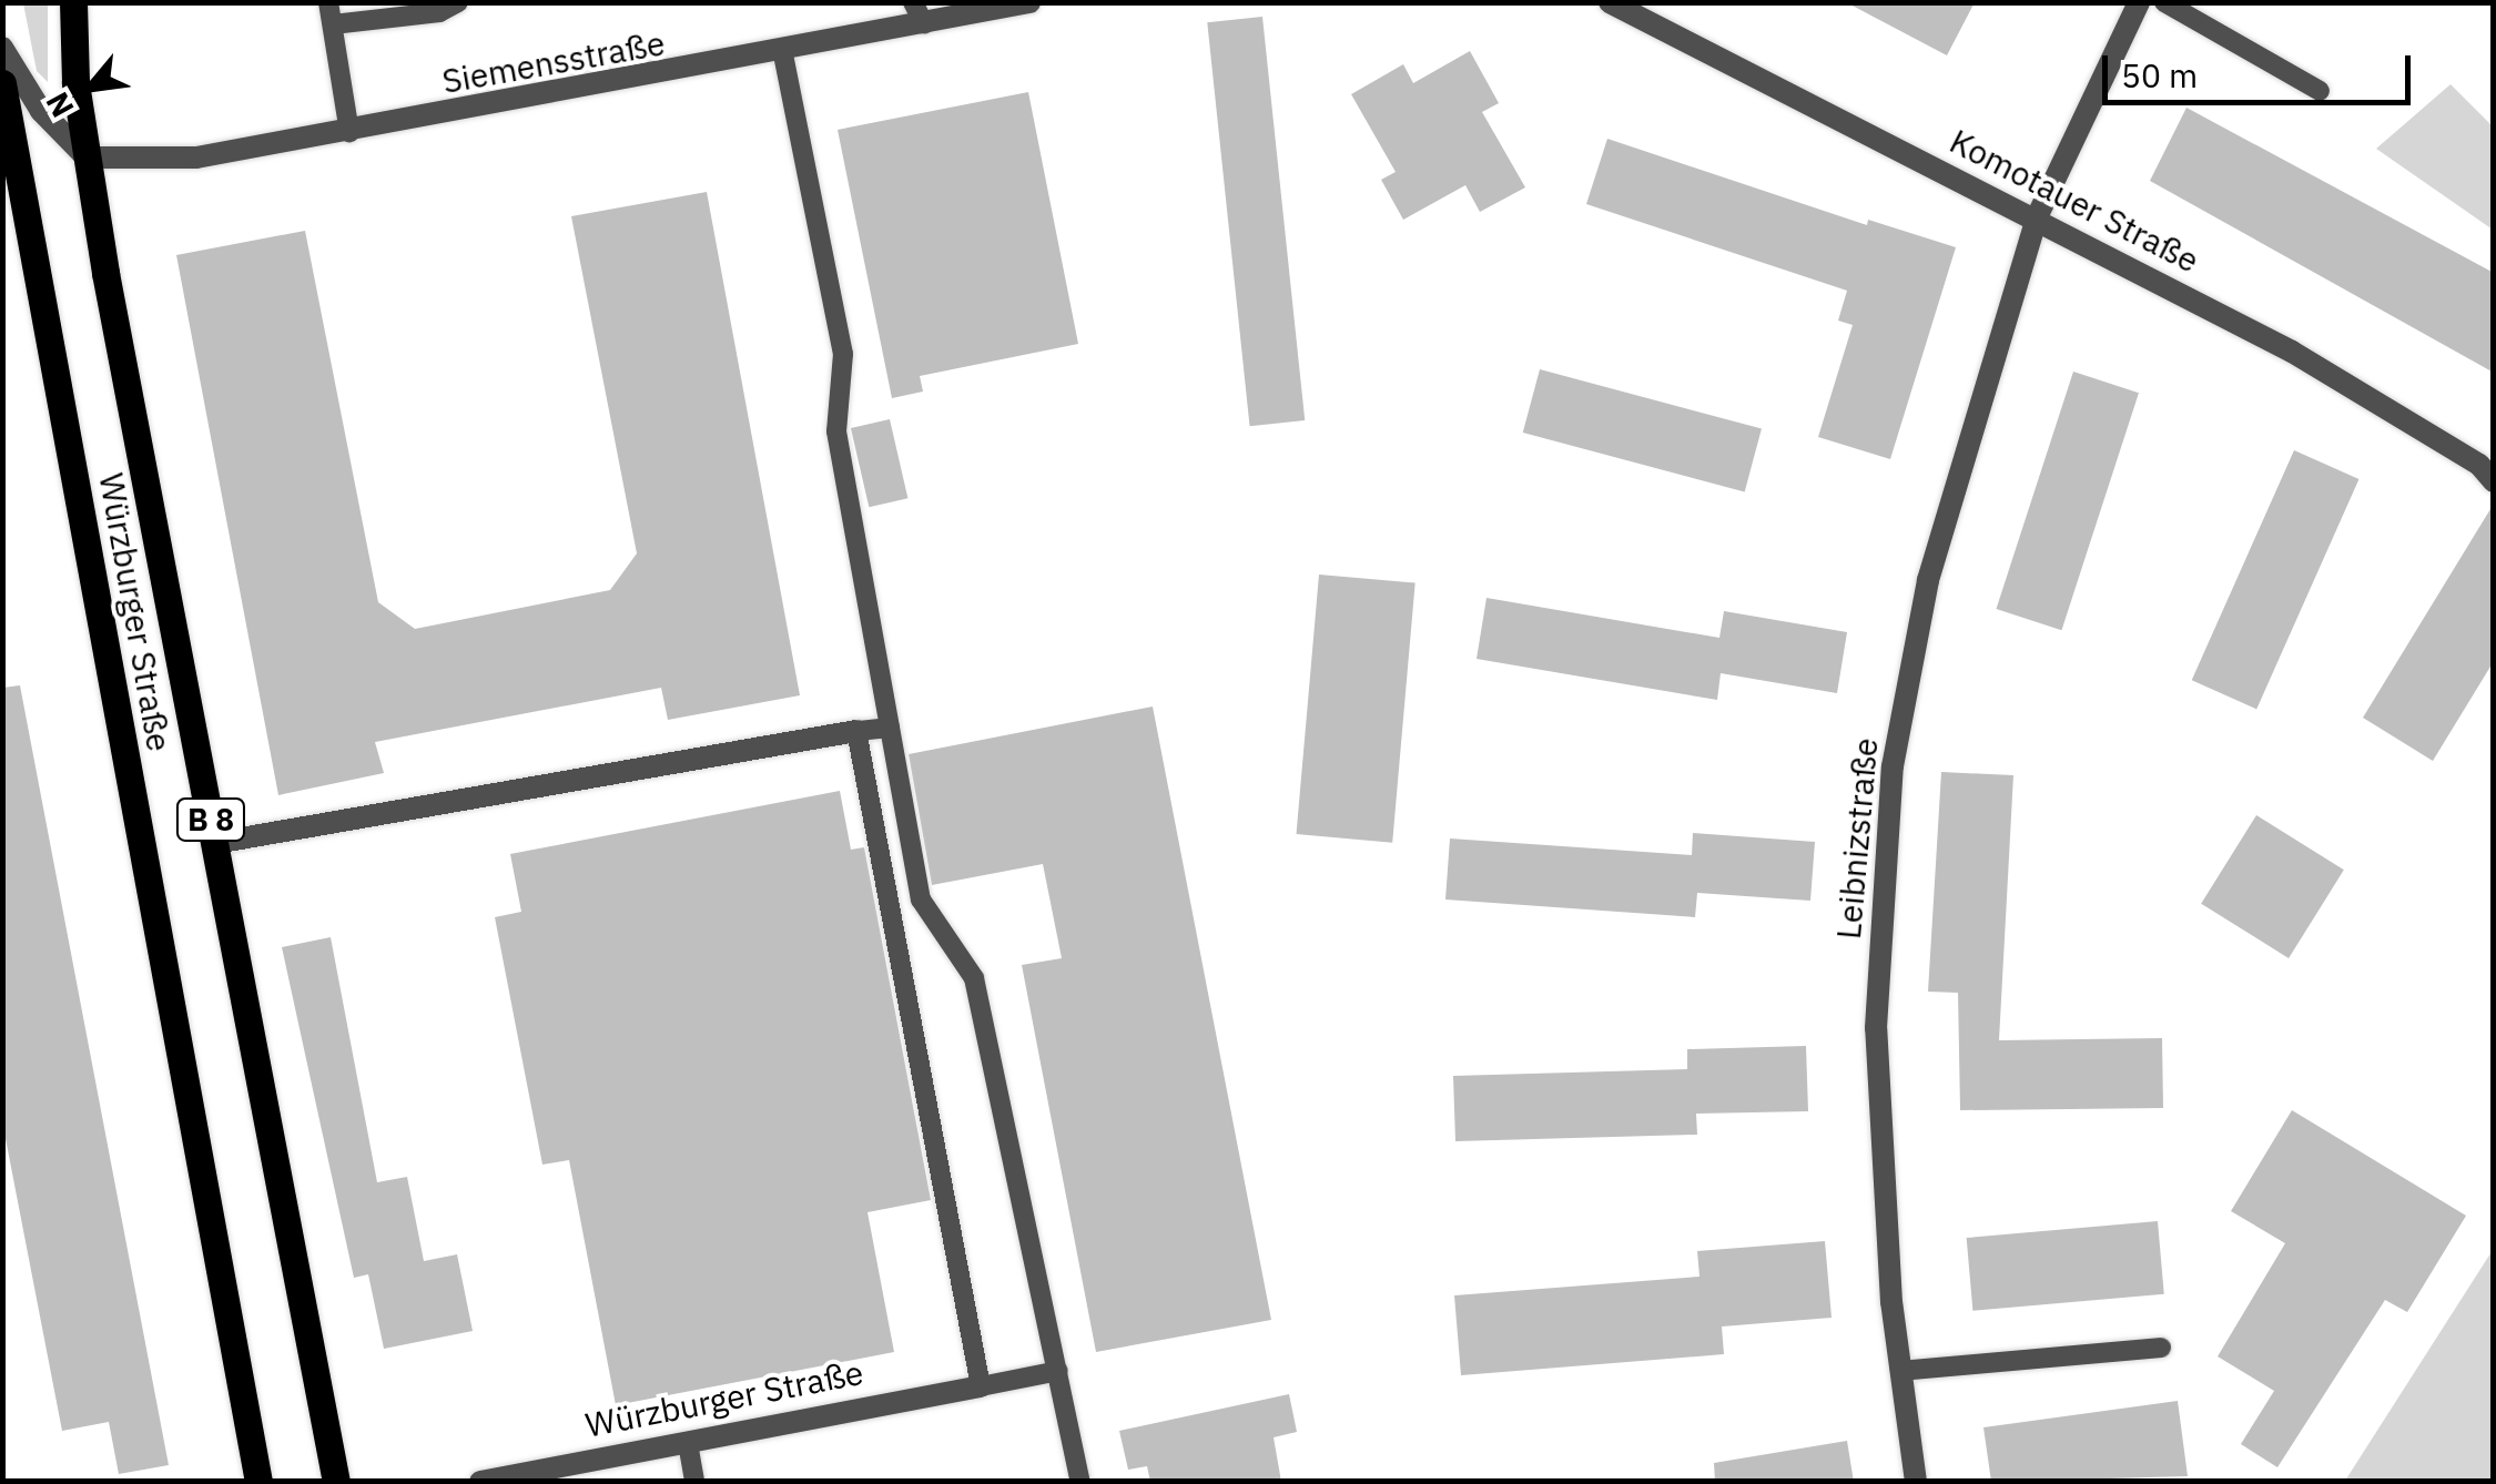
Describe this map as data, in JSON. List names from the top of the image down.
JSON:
{
  "streets": {
    "main road": ["Würzburger Straße", "B 8"],
    "street": ["Siemensstraße", "Komotauer Straße", "Leibnizstraße"]
  },
  "crossings": [
    ["Siemensstraße", "Würzburger Straße"],
    ["Komotauer Straße", "Leibnizstraße"]
  ],
  "scale_bar": "50 m",
  "north": "bottom left"
}
